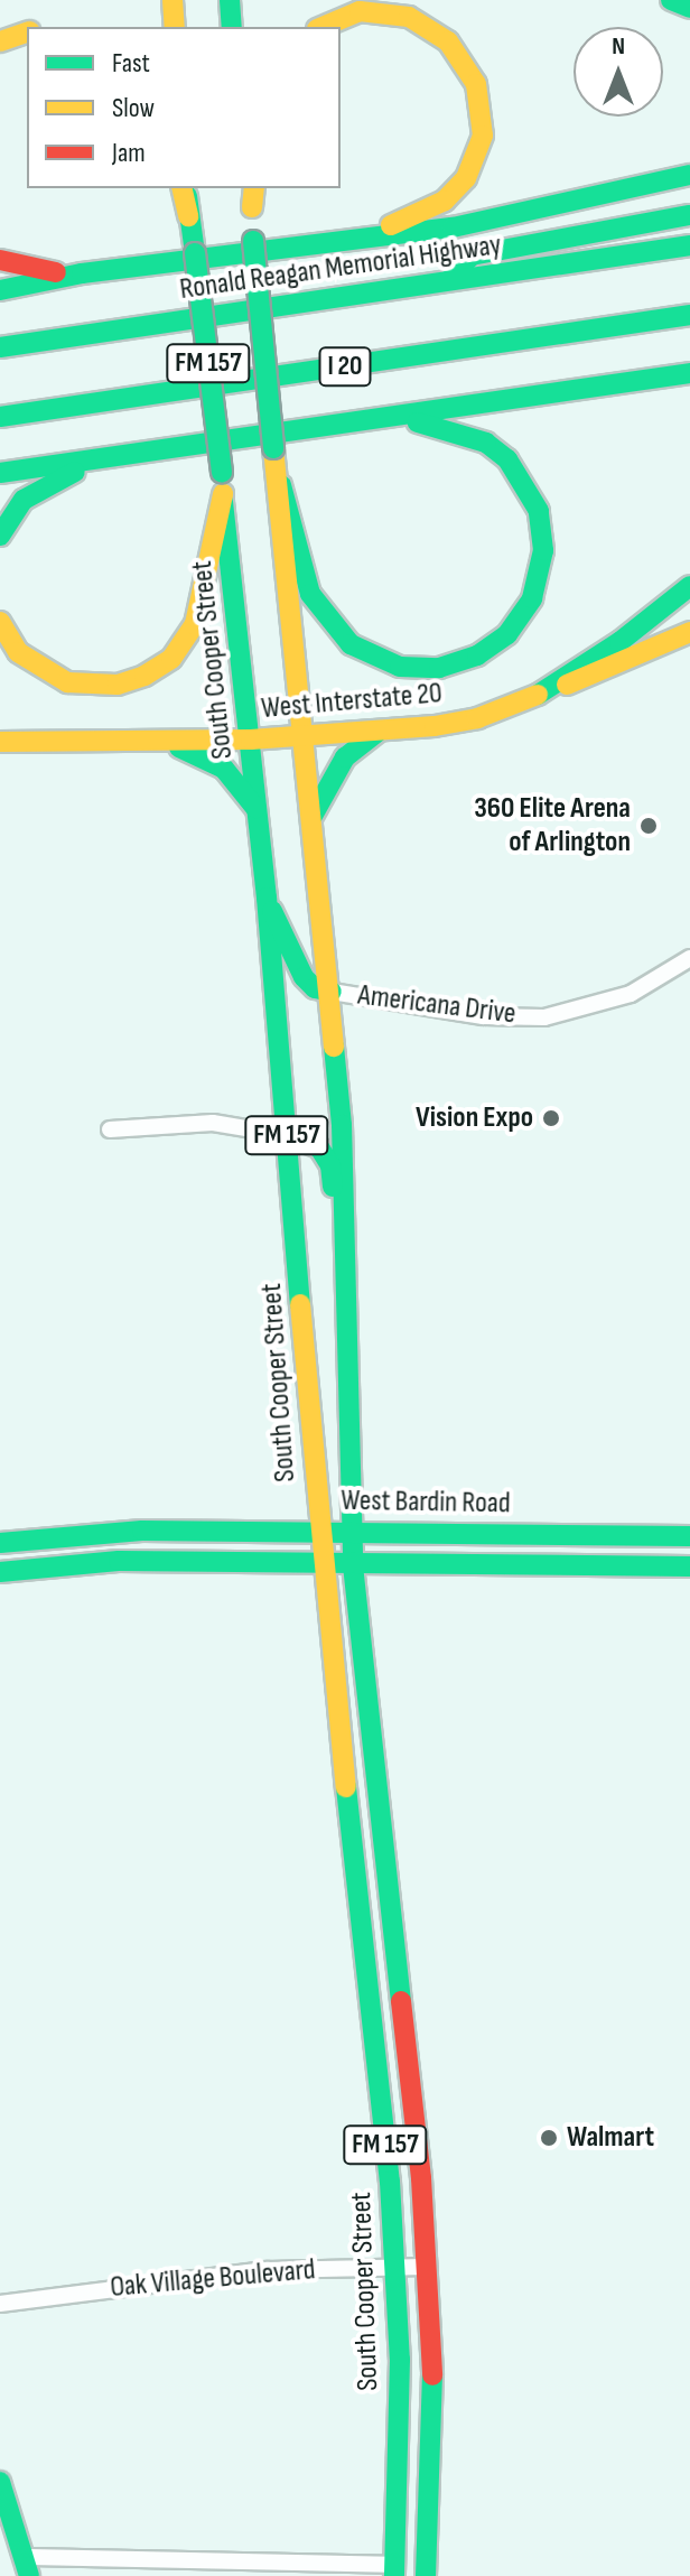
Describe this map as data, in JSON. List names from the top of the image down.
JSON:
{
  "streets": {
    "main road": [
      "Ronald Reagan Memorial Highway",
      "FM 157",
      "I 20",
      "South Cooper Street",
      "West Interstate 20",
      "West Bardin Road"
    ],
    "street": ["Americana Drive", "Oak Village Boulevard"]
  },
  "crossings": [
    ["South Cooper Street", "West Interstate 20"],
    ["South Cooper Street", "Americana Drive"],
    ["South Cooper Street", "West Bardin Road"],
    ["South Cooper Street", "Oak Village Boulevard"]
  ],
  "places": ["360 Elite Arena of Arlington", "Vision Expo", "Walmart"],
  "legend": ["Fast", "Slow", "Jam"],
  "north": "top"
}
